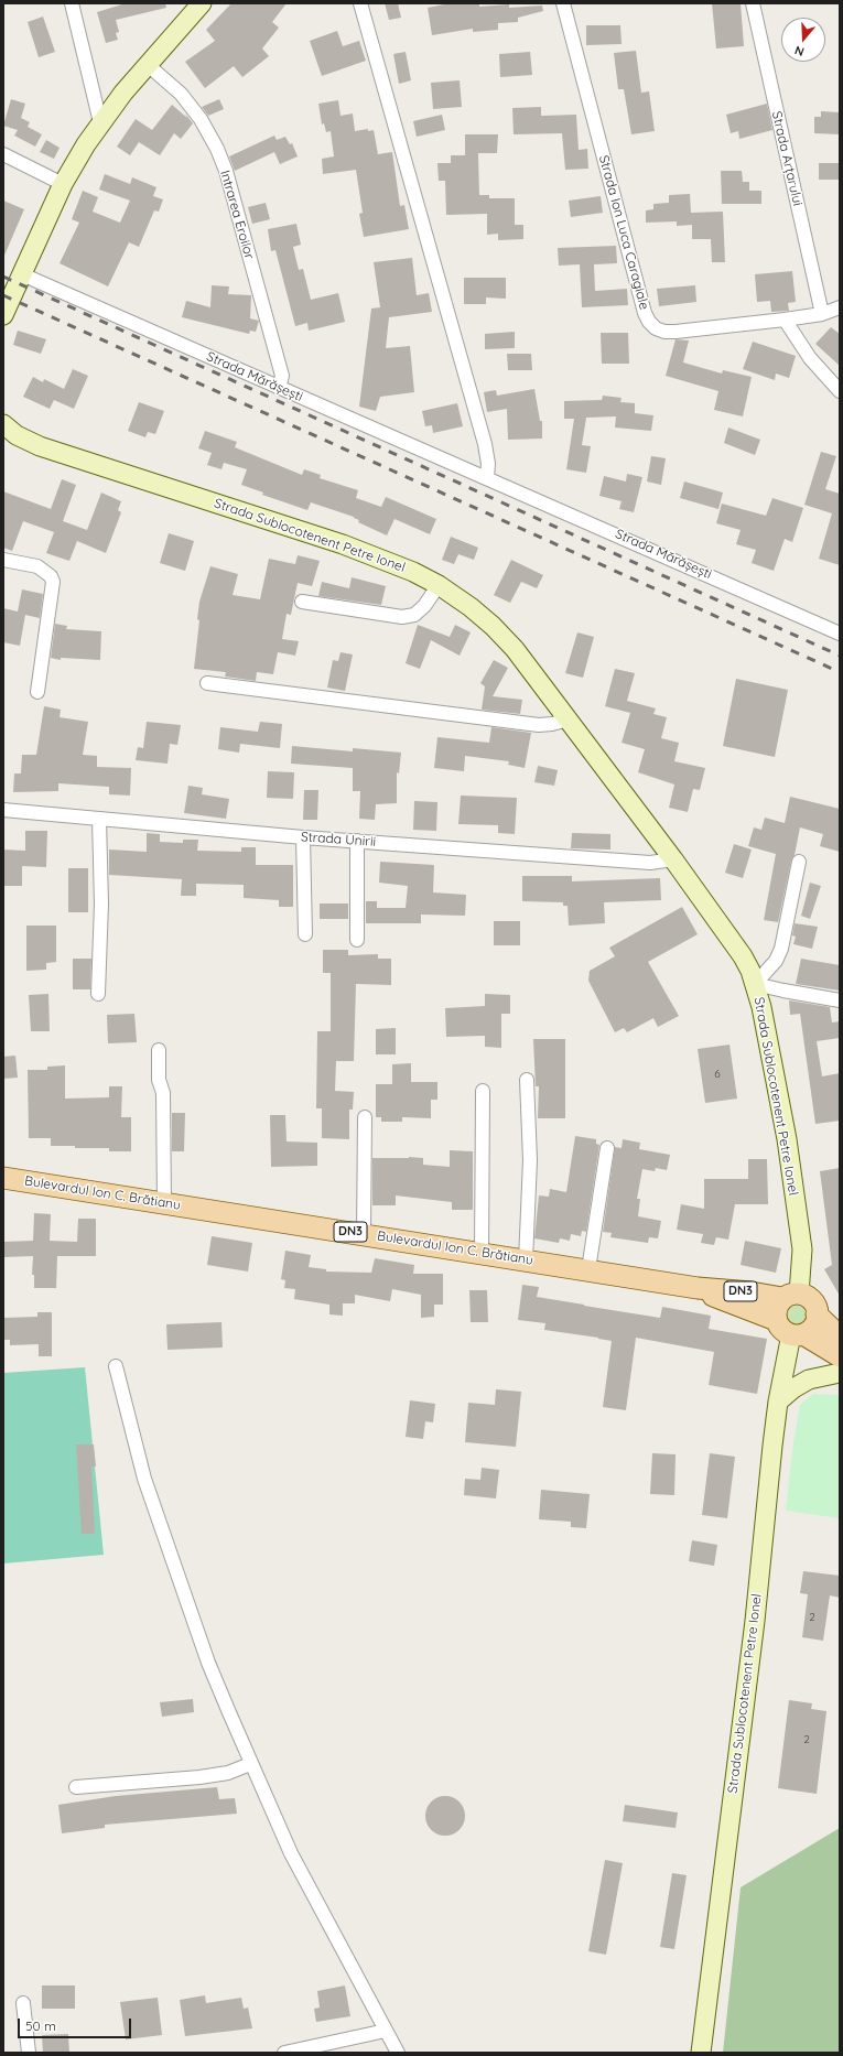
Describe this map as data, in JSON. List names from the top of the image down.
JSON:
{
  "streets": {
    "main road": ["Strada Sublocotenent Petre Ionel", "Bulevardul Ion C. Brătianu", "DN3"],
    "street": [
      "Strada Arțarului",
      "Intrarea Eroilor",
      "Strada Ion Luca Caragiale",
      "Strada Mărășești",
      "Strada Unirii"
    ]
  },
  "crossings": [
    ["Strada Arțarului", "Strada Ion Luca Caragiale"],
    ["Intrarea Eroilor", "Strada Mărășești"],
    ["Strada Sublocotenent Petre Ionel", "Strada Unirii"],
    ["Strada Sublocotenent Petre Ionel", "Bulevardul Ion C. Brătianu"]
  ],
  "house_numbers": ["6", "2", "2"],
  "scale_bar": "50 m",
  "north": "bottom"
}
